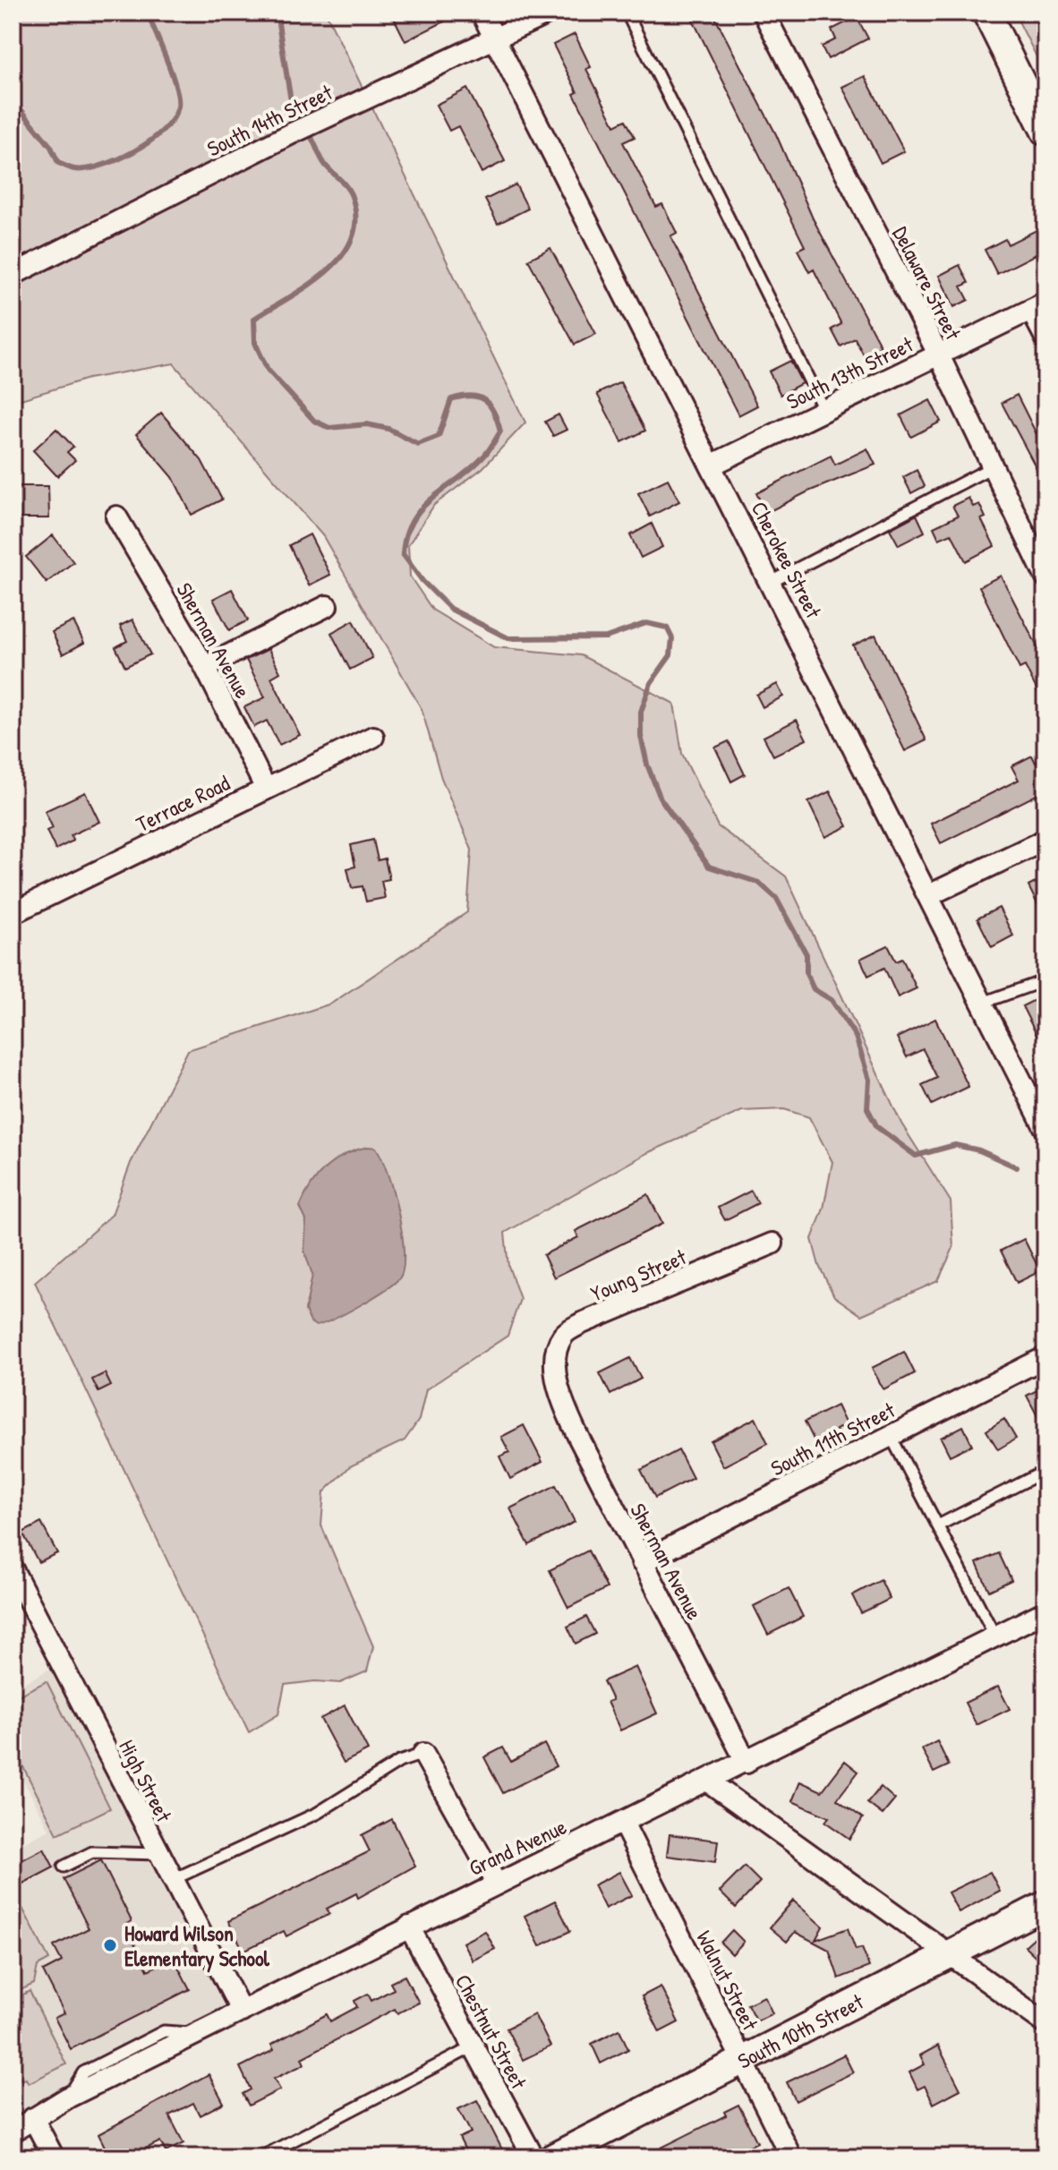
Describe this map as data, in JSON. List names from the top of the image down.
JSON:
{
  "streets": {
    "street": [
      "South 14th Street",
      "Delaware Street",
      "South 13th Street",
      "Cherokee Street",
      "Sherman Avenue",
      "Terrace Road",
      "Young Street",
      "South 11th Street",
      "High Street",
      "Grand Avenue",
      "Walnut Street",
      "Chestnut Street",
      "South 10th Street"
    ]
  },
  "crossings": [
    ["South 14th Street", "Cherokee Street"],
    ["Delaware Street", "South 13th Street"],
    ["South 13th Street", "Cherokee Street"],
    ["Sherman Avenue", "Terrace Road"],
    ["Sherman Avenue", "Young Street"],
    ["Sherman Avenue", "South 11th Street"],
    ["Sherman Avenue", "Grand Avenue"],
    ["High Street", "Grand Avenue"],
    ["Grand Avenue", "Walnut Street"],
    ["Grand Avenue", "Chestnut Street"],
    ["Walnut Street", "South 10th Street"]
  ],
  "places": ["Howard Wilson Elementary School"]
}
